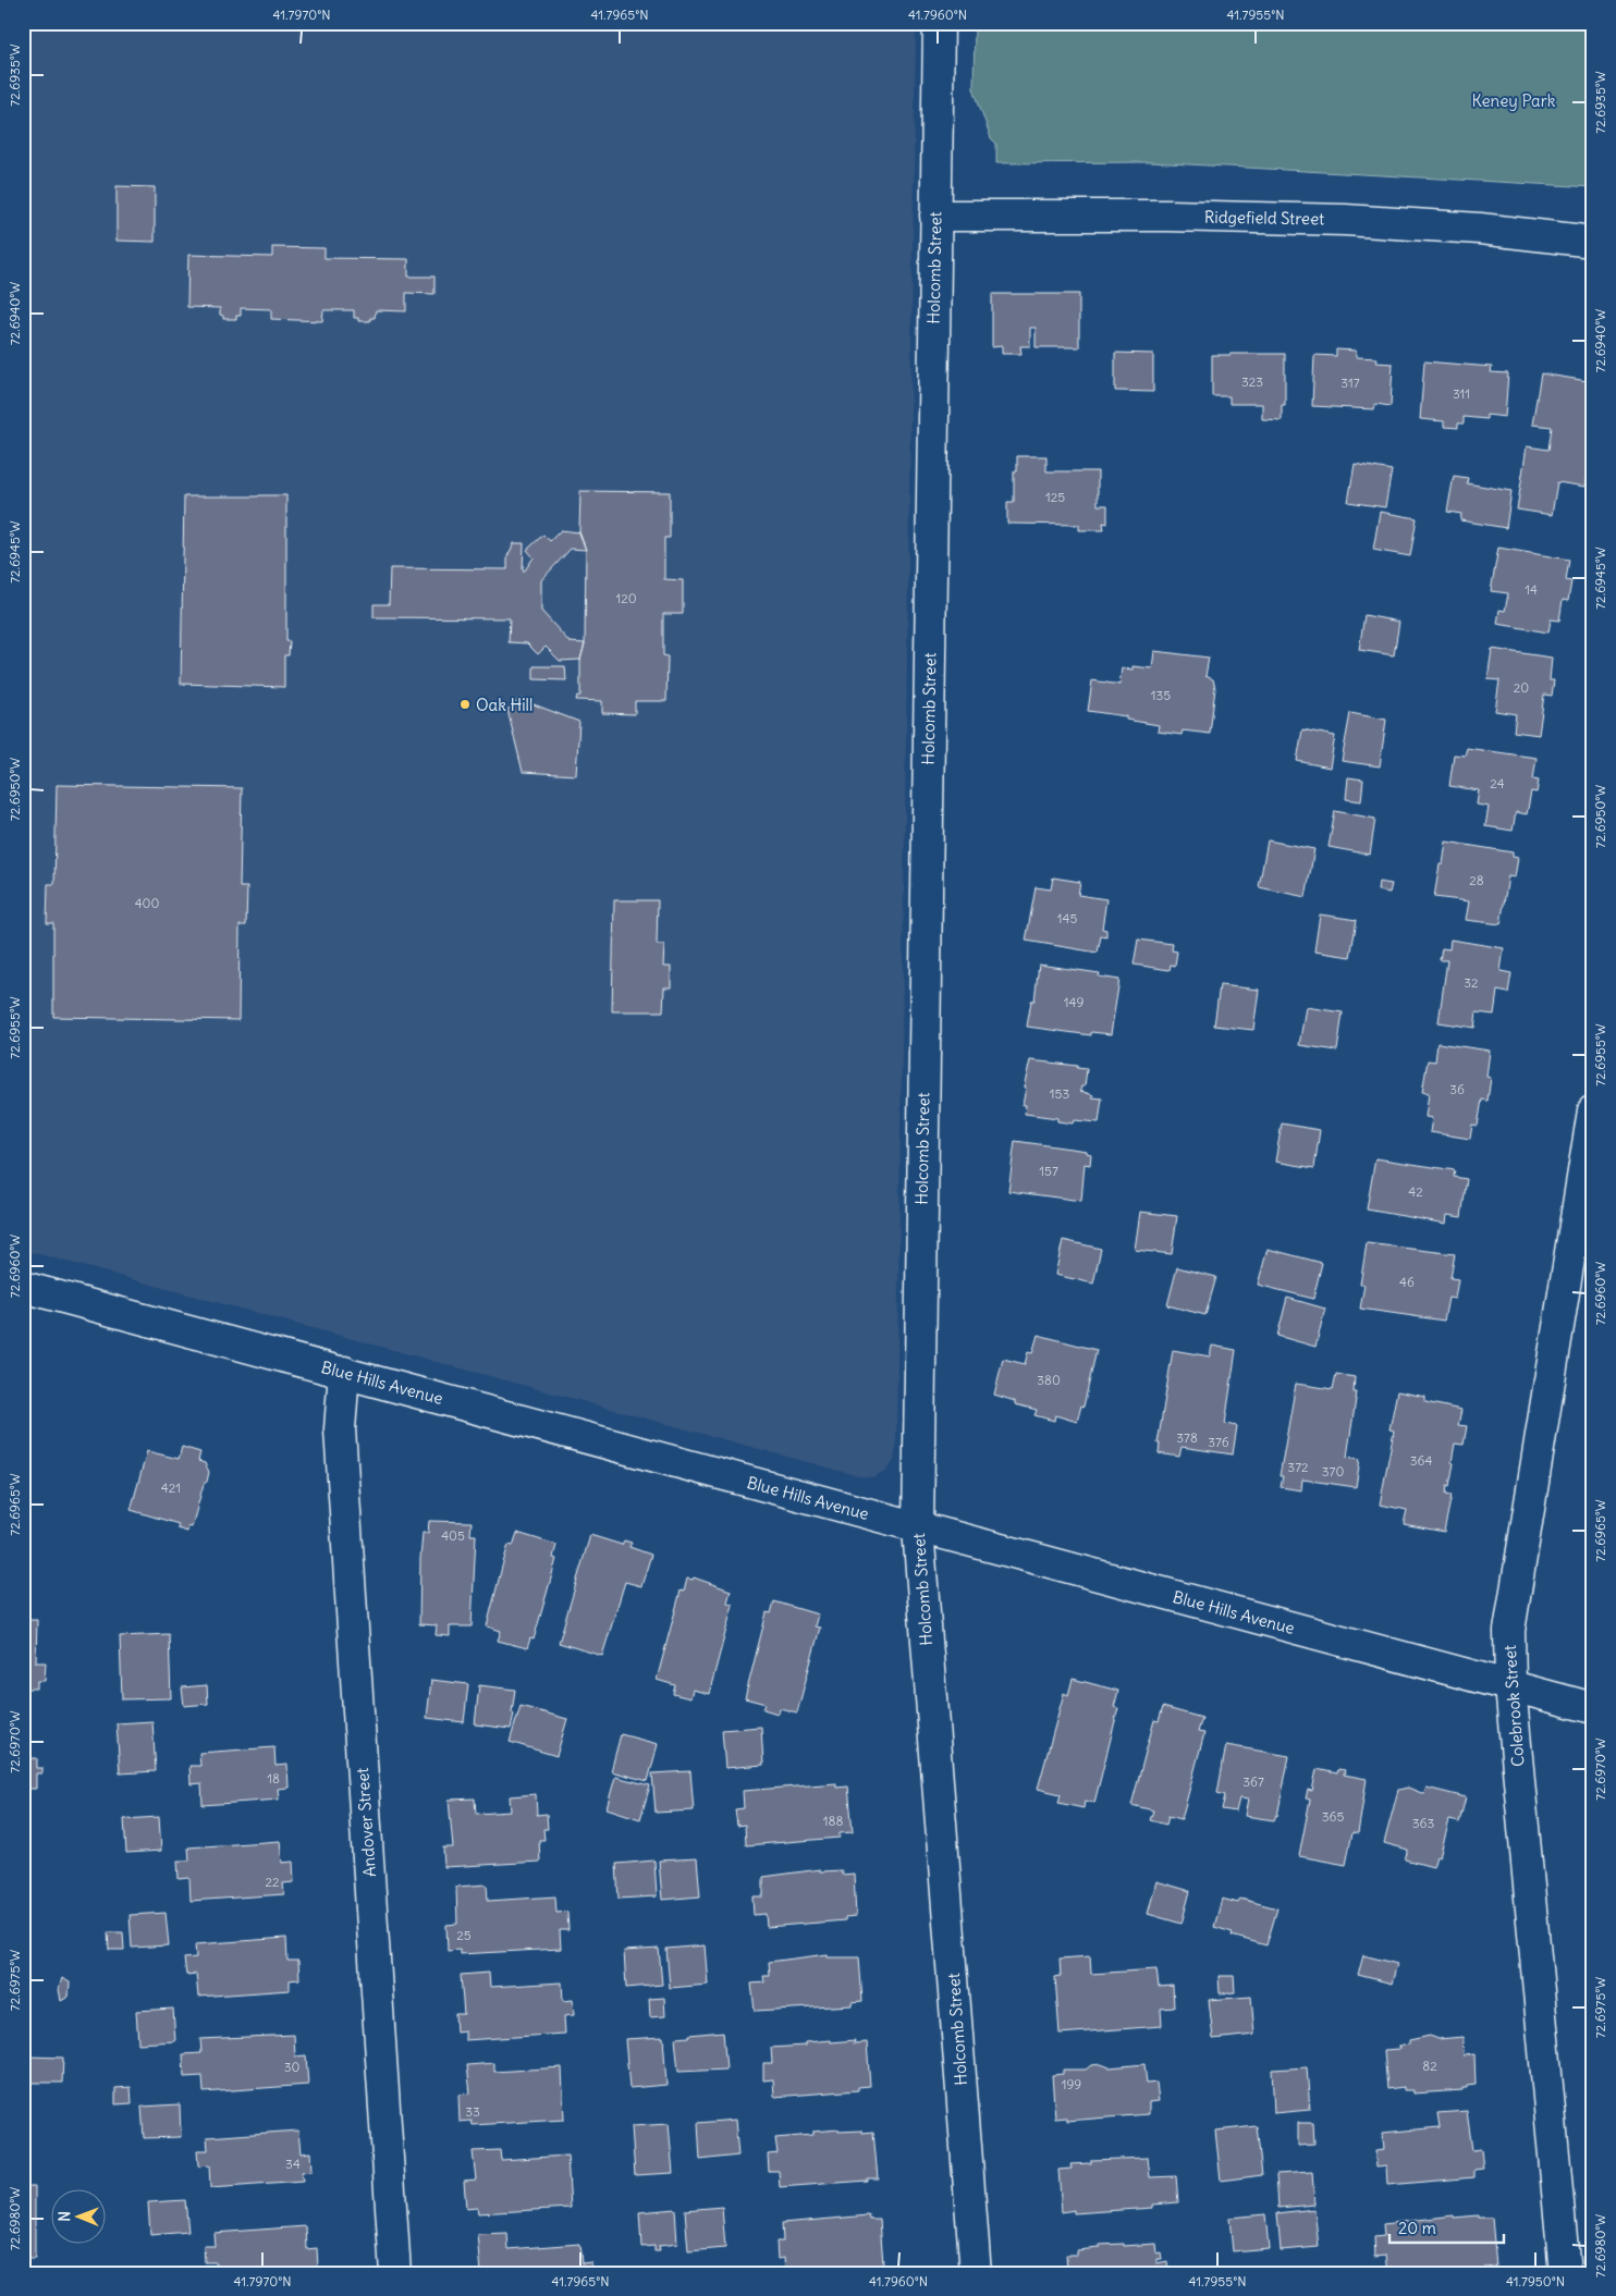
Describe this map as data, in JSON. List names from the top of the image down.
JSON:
{
  "streets": {
    "street": [
      "Ridgefield Street",
      "Holcomb Street",
      "Blue Hills Avenue",
      "Colebrook Street",
      "Andover Street"
    ]
  },
  "crossings": [
    ["Ridgefield Street", "Holcomb Street"],
    ["Holcomb Street", "Blue Hills Avenue"],
    ["Blue Hills Avenue", "Colebrook Street"],
    ["Blue Hills Avenue", "Andover Street"]
  ],
  "parks": ["Keney Park"],
  "places": ["Oak Hill"],
  "house_numbers": [
    "323",
    "317",
    "311",
    "125",
    "14",
    "120",
    "20",
    "135",
    "24",
    "28",
    "400",
    "145",
    "32",
    "149",
    "36",
    "153",
    "157",
    "42",
    "46",
    "380",
    "378",
    "376",
    "364",
    "372",
    "370",
    "421",
    "405",
    "18",
    "367",
    "365",
    "188",
    "363",
    "22",
    "25",
    "82",
    "30",
    "199",
    "33",
    "34"
  ],
  "scale_bar": "20 m",
  "north": "left",
  "coordinates": [
    "41.7970°N",
    "41.7965°N",
    "41.7960°N",
    "41.7955°N",
    "72.6935°W",
    "72.6940°W",
    "72.6945°W",
    "72.6950°W",
    "72.6955°W",
    "72.6960°W",
    "72.6965°W",
    "72.6970°W",
    "72.6975°W",
    "72.6980°W",
    "41.7950°N"
  ]
}
